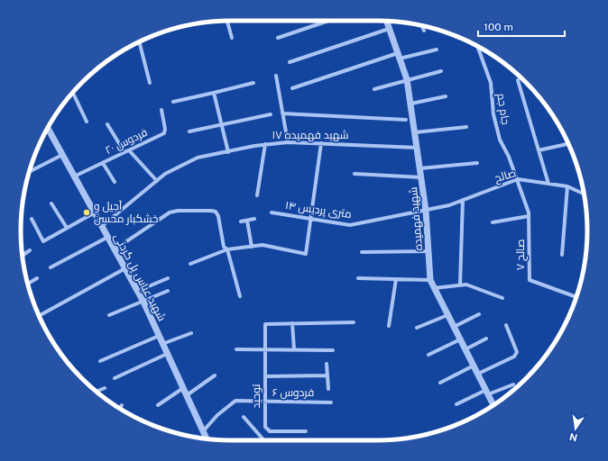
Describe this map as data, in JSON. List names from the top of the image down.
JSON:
{
  "streets": {
    "street": [
      "جام جم",
      "شهید فهمیده ۱۷",
      "فردوس ۲۰",
      "صالح",
      "۱۴ متری پردیس",
      "شهید فهمیده",
      "صالح ۷",
      "شهید عباس پل گردنی",
      "فردوس ۶",
      "توحید"
    ]
  },
  "crossings": [
    ["جام جم", "صالح"],
    ["جام جم", "صالح ۷"],
    ["شهید فهمیده ۱۷", "شهید فهمیده"],
    ["شهید فهمیده ۱۷", "شهید عباس پل گردنی"],
    ["فردوس ۲۰", "شهید عباس پل گردنی"],
    ["صالح", "۱۴ متری پردیس"],
    ["صالح", "شهید فهمیده"],
    ["صالح", "صالح ۷"],
    ["۱۴ متری پردیس", "شهید فهمیده"],
    ["شهید عباس پل گردنی", "فردوس ۶"],
    ["فردوس ۶", "توحید"]
  ],
  "places": ["آجیل و خشکبار محسن"],
  "scale_bar": "100 m",
  "north": "bottom"
}
